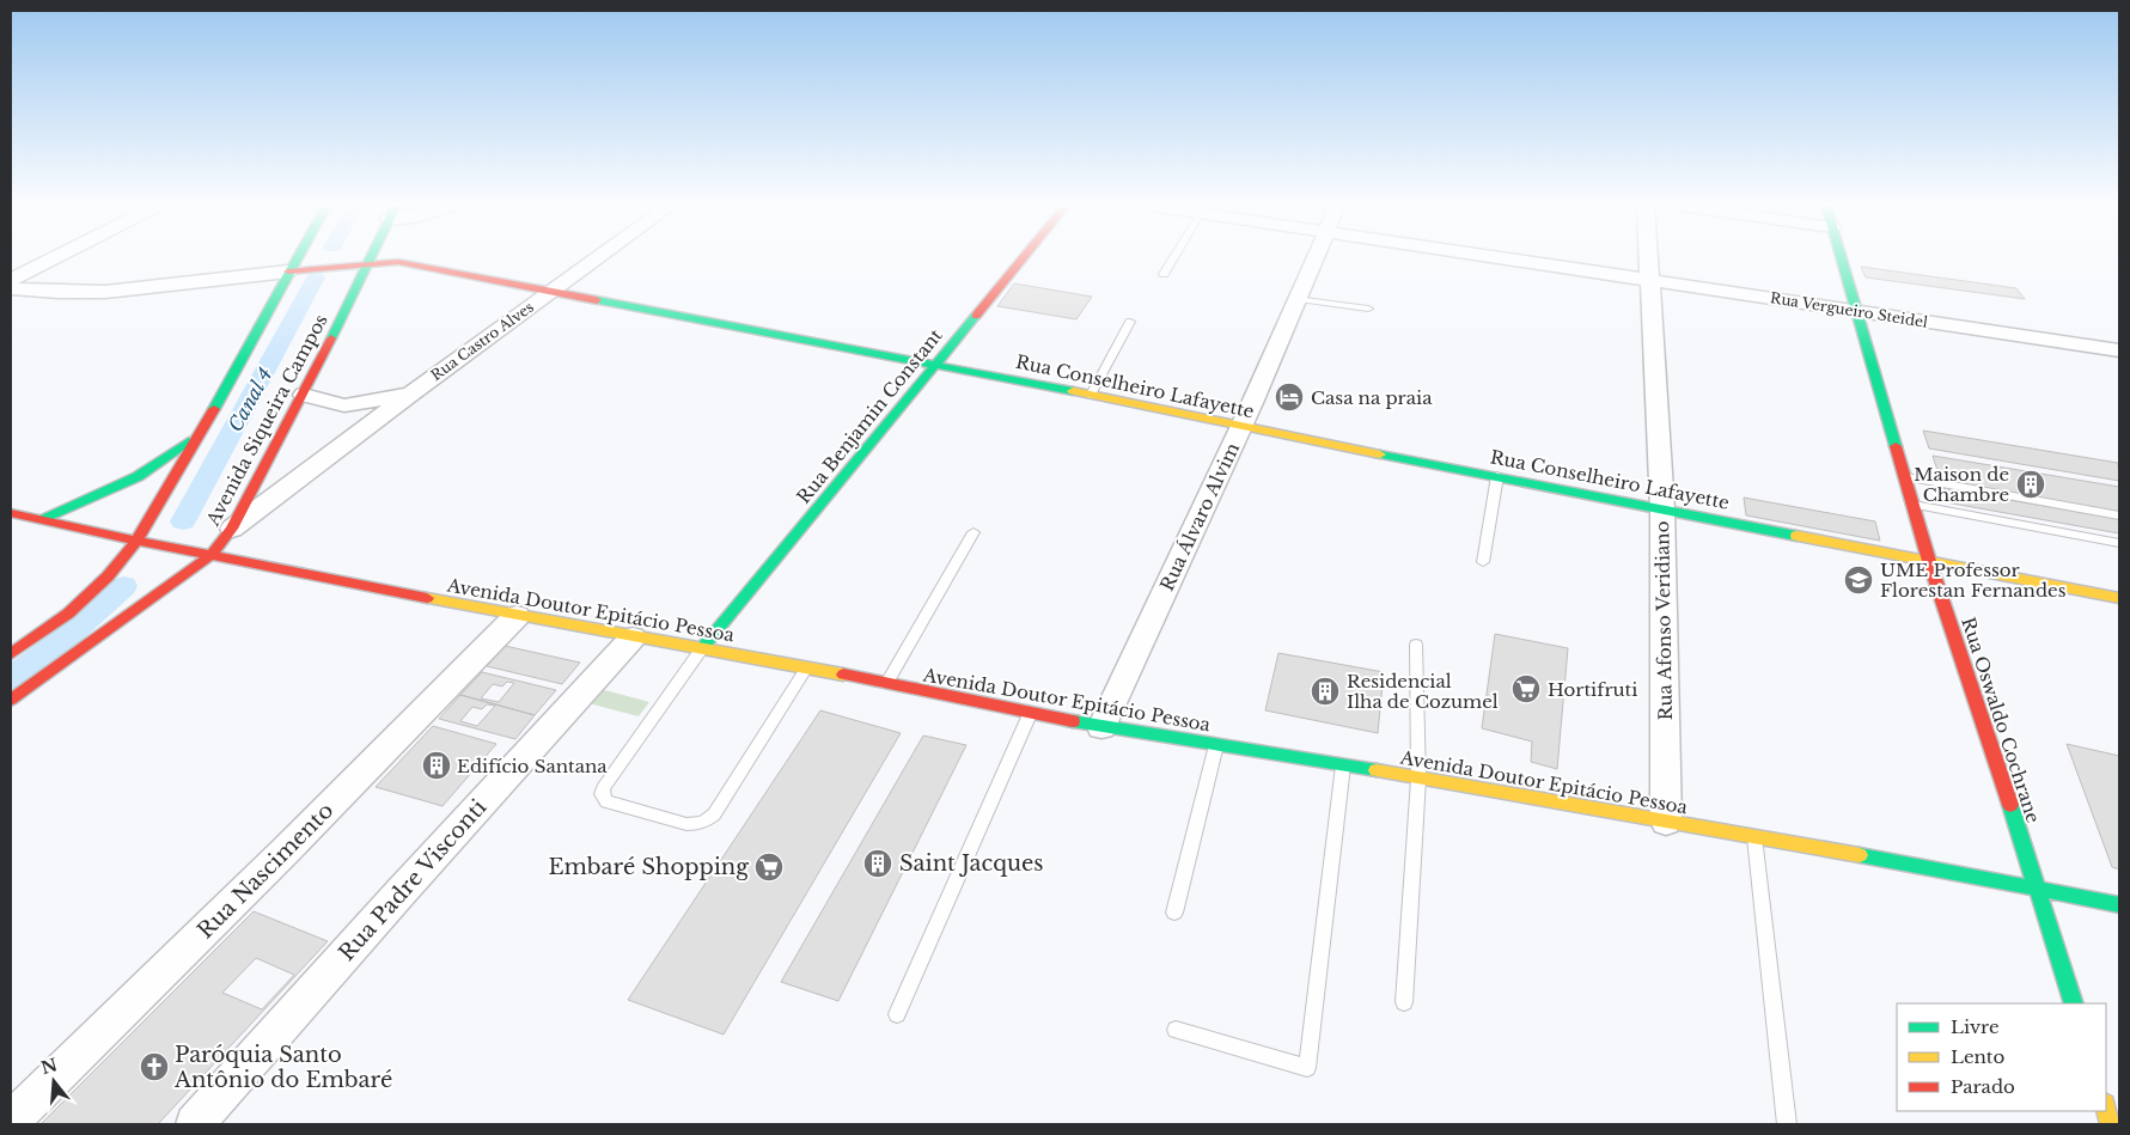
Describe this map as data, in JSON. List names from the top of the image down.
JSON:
{
  "streets": {
    "main road": [
      "Rua Conselheiro Lafayette",
      "Rua Benjamin Constant",
      "Avenida Siqueira Campos",
      "Avenida Doutor Epitácio Pessoa",
      "Rua Oswaldo Cochrane"
    ],
    "street": [
      "Rua Vergueiro Steidel",
      "Rua Castro Alves",
      "Rua Álvaro Alvim",
      "Rua Afonso Veridiano",
      "Rua Nascimento",
      "Rua Padre Visconti"
    ]
  },
  "crossings": [
    ["Rua Vergueiro Steidel", "Rua Afonso Veridiano"],
    ["Rua Vergueiro Steidel", "Rua Oswaldo Cochrane"],
    ["Rua Castro Alves", "Rua Conselheiro Lafayette"],
    ["Rua Castro Alves", "Avenida Siqueira Campos"],
    ["Rua Conselheiro Lafayette", "Rua Benjamin Constant"],
    ["Rua Conselheiro Lafayette", "Avenida Siqueira Campos"],
    ["Rua Conselheiro Lafayette", "Rua Álvaro Alvim"],
    ["Rua Conselheiro Lafayette", "Rua Afonso Veridiano"],
    ["Rua Conselheiro Lafayette", "Rua Oswaldo Cochrane"],
    ["Rua Benjamin Constant", "Avenida Doutor Epitácio Pessoa"],
    ["Avenida Siqueira Campos", "Avenida Doutor Epitácio Pessoa"],
    ["Rua Álvaro Alvim", "Avenida Doutor Epitácio Pessoa"],
    ["Avenida Doutor Epitácio Pessoa", "Rua Afonso Veridiano"],
    ["Avenida Doutor Epitácio Pessoa", "Rua Oswaldo Cochrane"],
    ["Avenida Doutor Epitácio Pessoa", "Rua Nascimento"],
    ["Avenida Doutor Epitácio Pessoa", "Rua Padre Visconti"]
  ],
  "water": ["Canal 4"],
  "places": {
    "hotel": ["Casa na praia"],
    "building": [
      "Maison de Chambre",
      "Residencial Ilha de Cozumel",
      "Edifício Santana",
      "Saint Jacques"
    ],
    "school or university": ["UME Professor Florestan Fernandes"],
    "supermarket": ["Hortifruti", "Embaré Shopping"],
    "church": ["Paróquia Santo Antônio do Embaré"]
  },
  "legend": ["Livre", "Lento", "Parado"],
  "north": "top"
}
